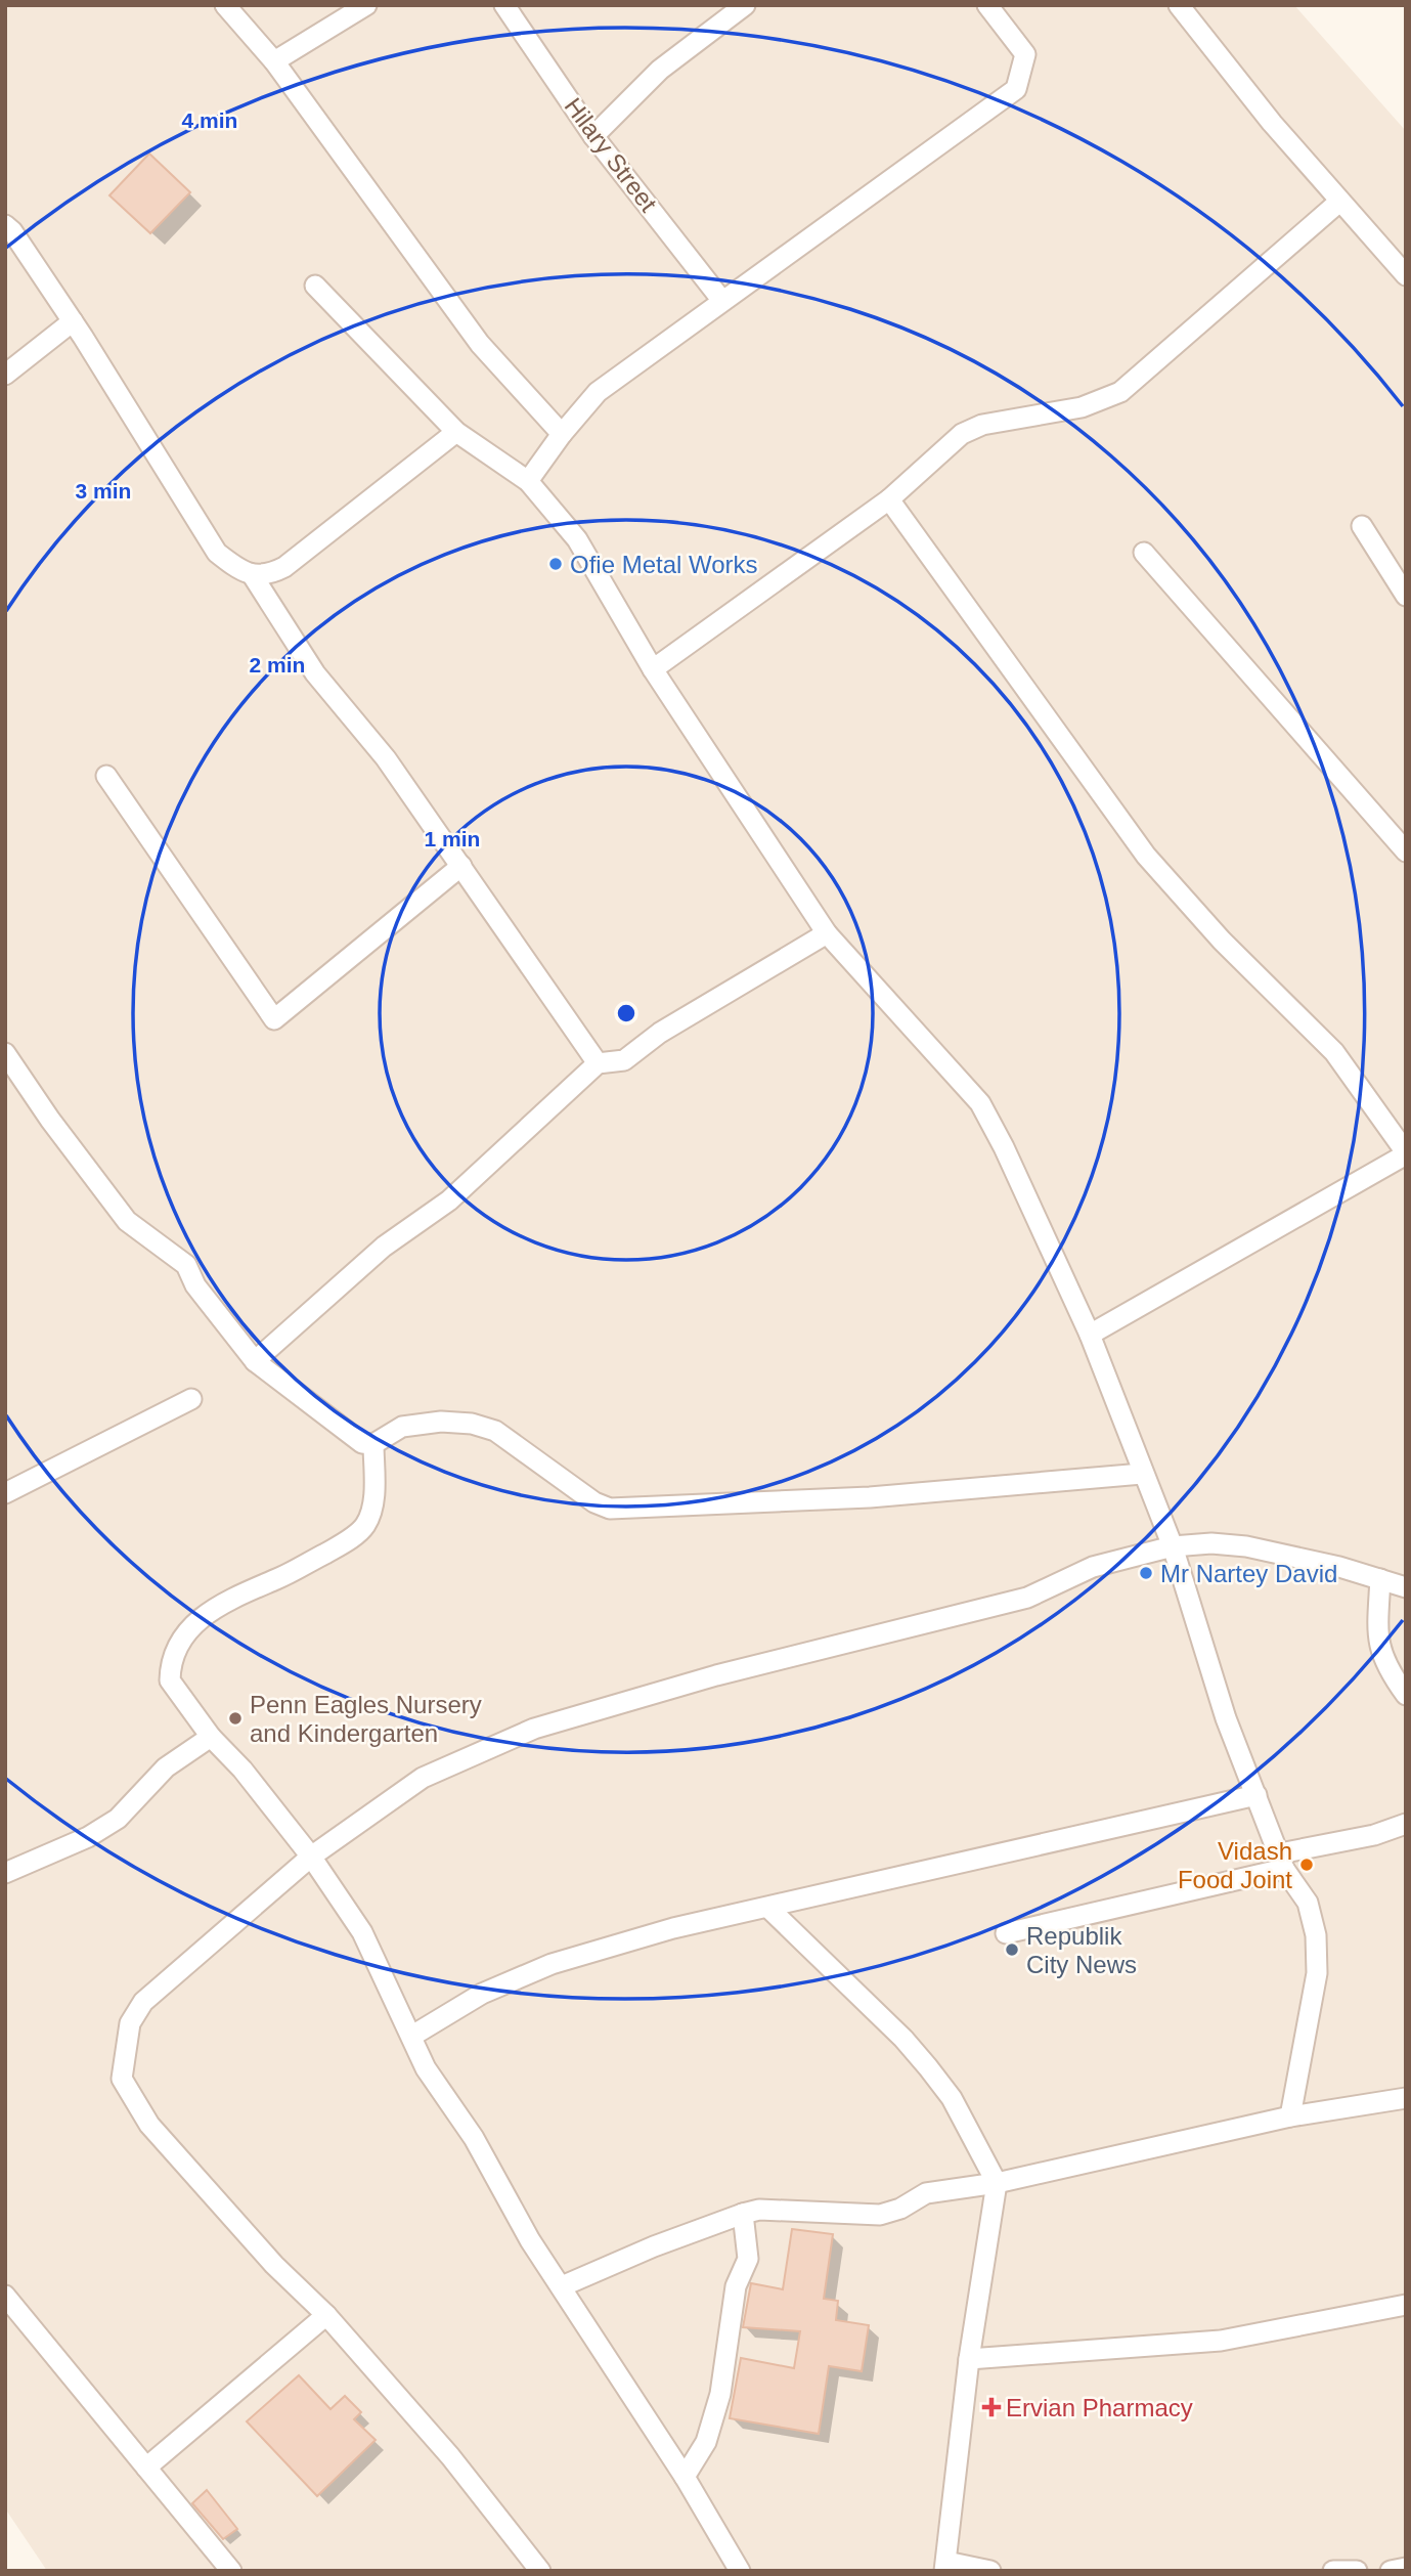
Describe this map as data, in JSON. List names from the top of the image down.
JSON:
{
  "streets": {
    "street": ["Hilary Street"]
  },
  "places": {
    "other": [
      "Ofie Metal Works",
      "Mr Nartey David",
      "Penn Eagles Nursery and Kindergarten",
      "Vidash Food Joint",
      "Republik City News"
    ],
    "health": ["Ervian Pharmacy"]
  },
  "rings": [
    "4 min",
    "3 min",
    "2 min",
    "1 min"
  ]
}
